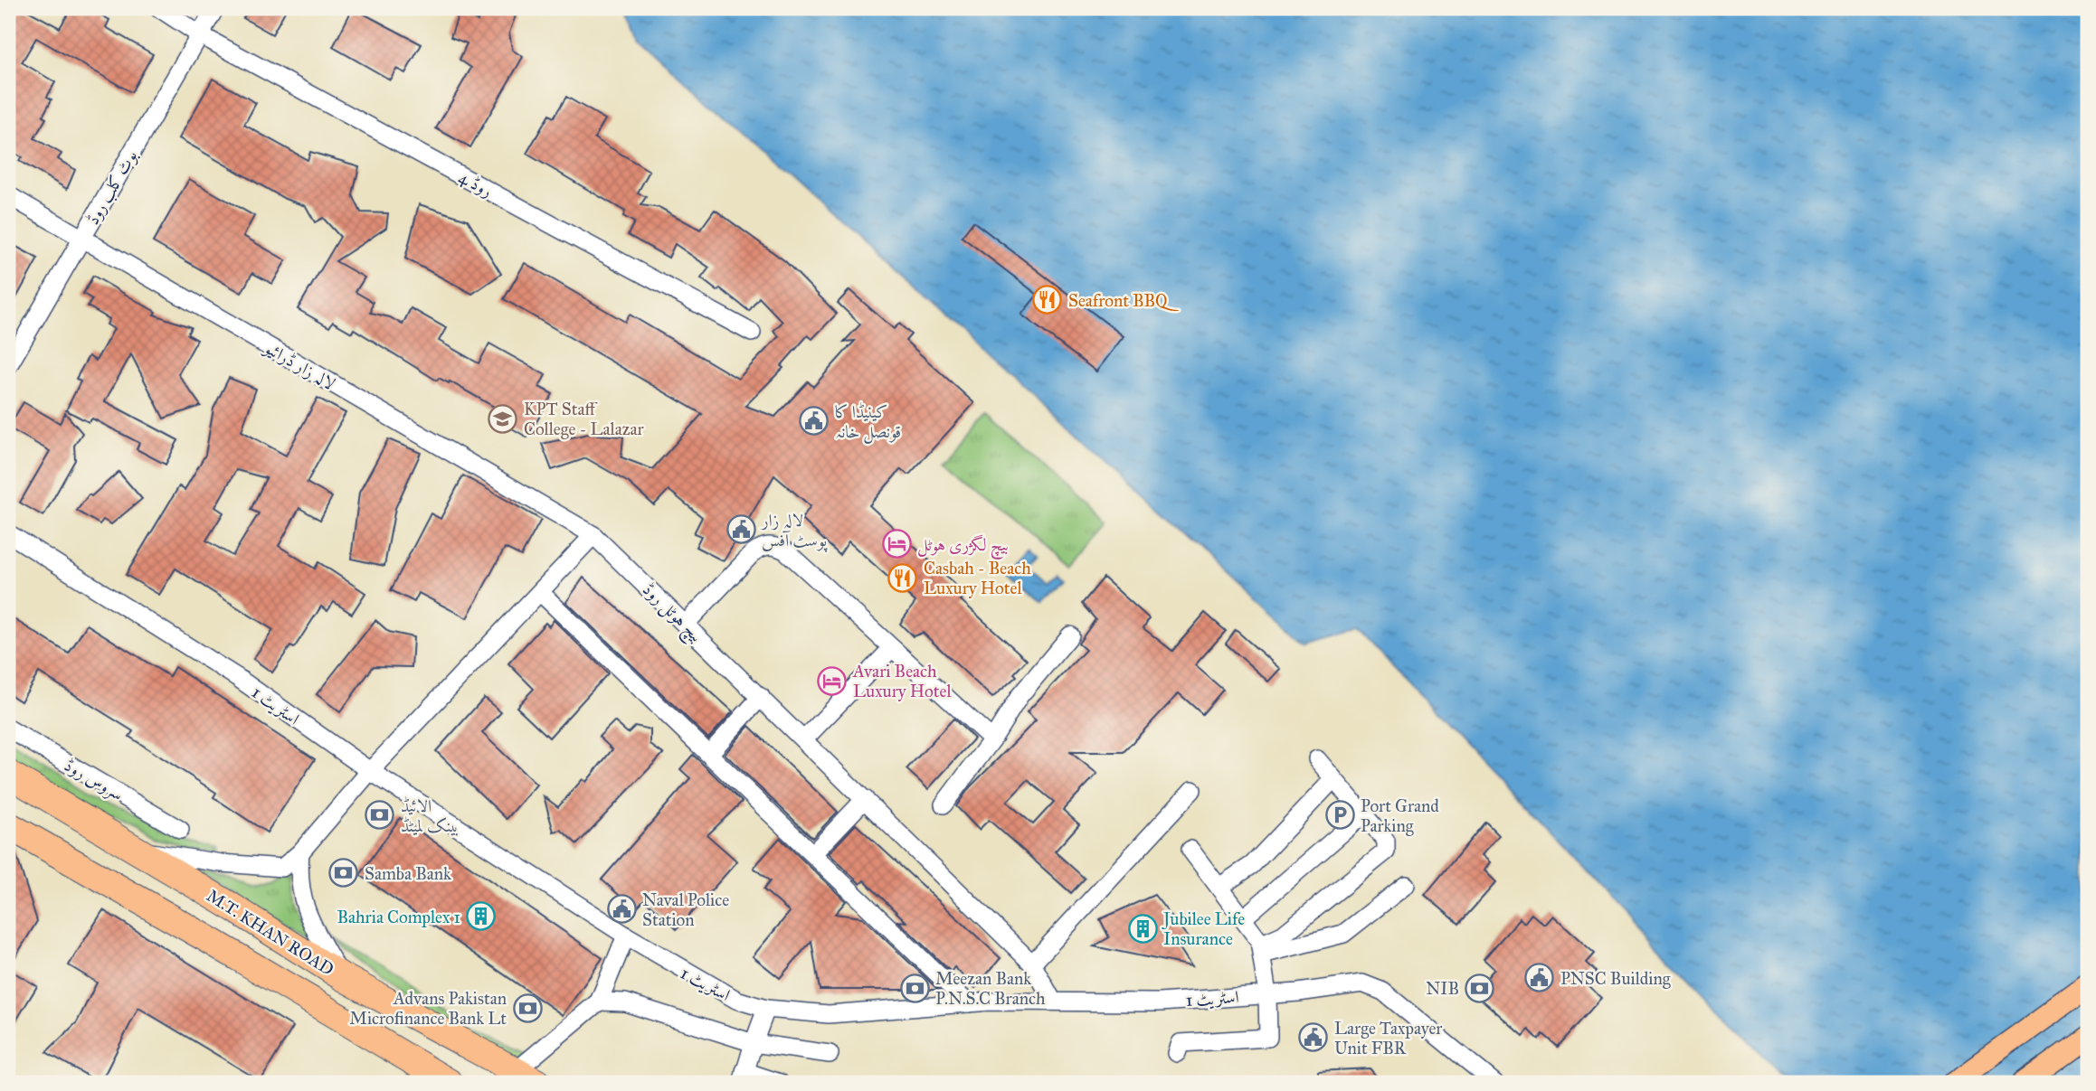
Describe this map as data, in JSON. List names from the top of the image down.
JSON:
{
  "streets": {
    "highway": ["M.T. KHAN ROAD"],
    "street": [
      "روڈ 4",
      "بوٹ کلب روڈ",
      "لالہ زار ڈرائیو",
      "بیچ ہوٹل روڈ",
      "اسٹریٹ 1",
      "سروس روڈ"
    ]
  },
  "crossings": [
    ["روڈ 4", "بوٹ کلب روڈ"],
    ["بوٹ کلب روڈ", "لالہ زار ڈرائیو"],
    ["لالہ زار ڈرائیو", "بیچ ہوٹل روڈ"],
    ["بیچ ہوٹل روڈ", "اسٹریٹ 1"]
  ],
  "places": {
    "restaurant": ["Seafront BBQ", "Casbah - Beach Luxury Hotel"],
    "school or university": ["KPT Staff College - Lalazar"],
    "public building": [
      "کینیڈا کا قونصل خانہ",
      "لالہ زار پوسٹ آفس",
      "Naval Police Station",
      "PNSC Building",
      "Large Taxpayer Unit FBR"
    ],
    "hotel": ["بیچ لگژری ہوٹل", "Avari Beach Luxury Hotel"],
    "bank": [
      "الائیڈ بینک لمیٹڈ",
      "Samba Bank",
      "Meezan Bank P.N.S.C Branch",
      "NIB",
      "Advans Pakistan Microfinance Bank Lt"
    ],
    "parking": ["Port Grand Parking"],
    "building": ["Bahria Complex 1", "Jubilee Life Insurance"]
  }
}
